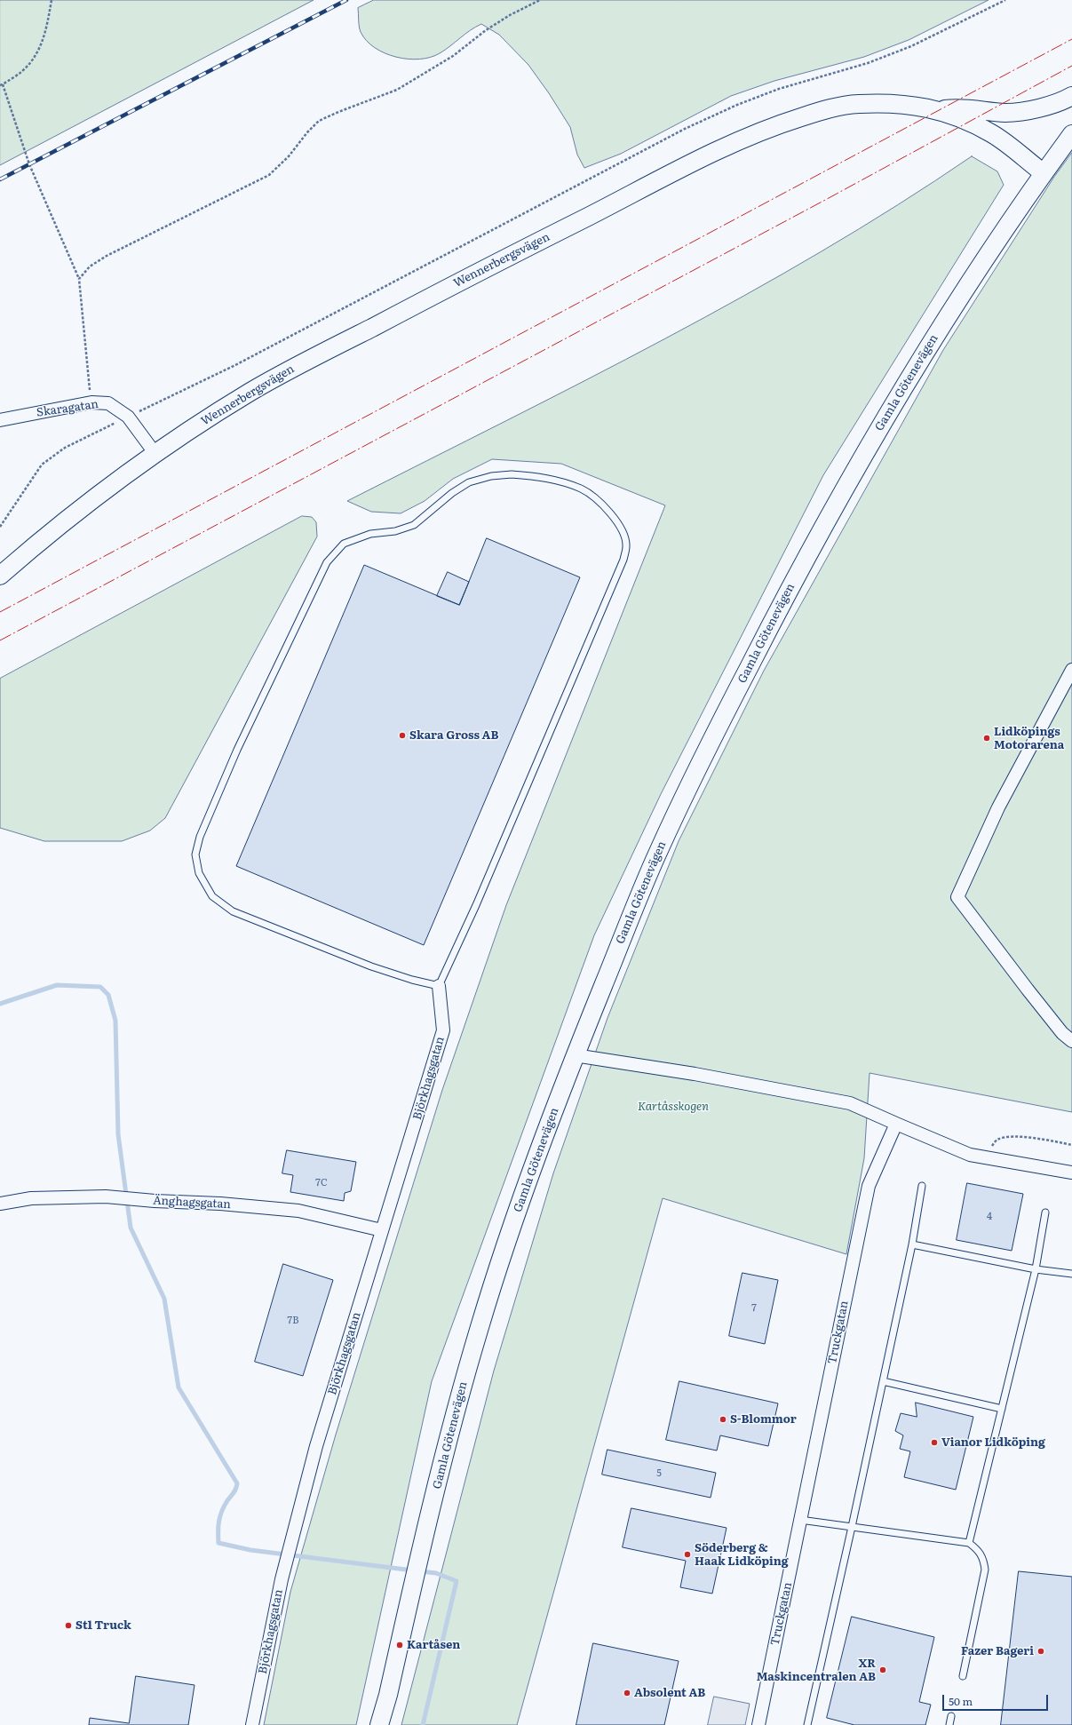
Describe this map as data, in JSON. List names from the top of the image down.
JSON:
{
  "streets": {
    "street": [
      "Wennerbergsvägen",
      "Gamla Götenevägen",
      "Skaragatan",
      "Björkhagsgatan",
      "Änghagsgatan",
      "Truckgatan"
    ]
  },
  "crossings": [
    ["Wennerbergsvägen", "Gamla Götenevägen"],
    ["Wennerbergsvägen", "Skaragatan"],
    ["Björkhagsgatan", "Änghagsgatan"]
  ],
  "parks": ["Kartåsskogen"],
  "places": [
    "Skara Gross AB",
    "Lidköpings Motorarena",
    "S-Blommor",
    "Vianor Lidköping",
    "Söderberg & Haak Lidköping",
    "St1 Truck",
    "Kartåsen",
    "Fazer Bageri",
    "XR Maskincentralen AB",
    "Absolent AB"
  ],
  "house_numbers": [
    "7C",
    "4",
    "7",
    "7B",
    "5"
  ],
  "scale_bar": "50 m"
}
